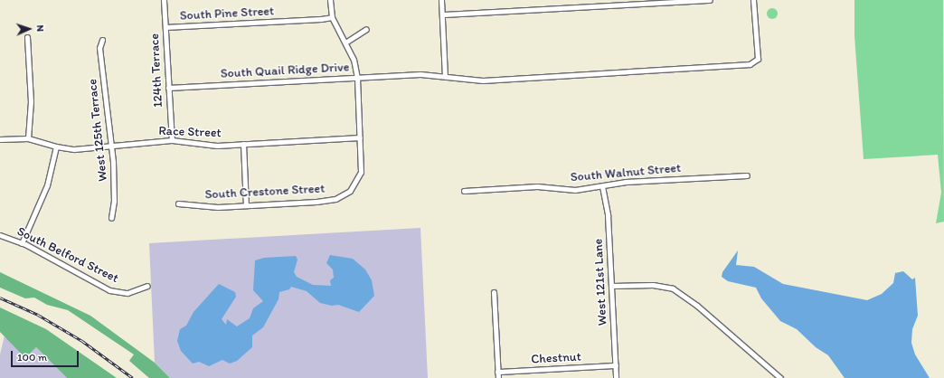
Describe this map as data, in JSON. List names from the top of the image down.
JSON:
{
  "streets": {
    "street": [
      "South Pine Street",
      "124th Terrace",
      "South Quail Ridge Drive",
      "West 125th Terrace",
      "Race Street",
      "South Walnut Street",
      "South Crestone Street",
      "South Belford Street",
      "West 121st Lane",
      "Chestnut"
    ]
  },
  "crossings": [
    ["South Pine Street", "124th Terrace"],
    ["124th Terrace", "South Quail Ridge Drive"],
    ["124th Terrace", "Race Street"],
    ["West 125th Terrace", "Race Street"],
    ["Race Street", "South Crestone Street"],
    ["South Walnut Street", "West 121st Lane"],
    ["West 121st Lane", "Chestnut"]
  ],
  "scale_bar": "100 m",
  "north": "right"
}
